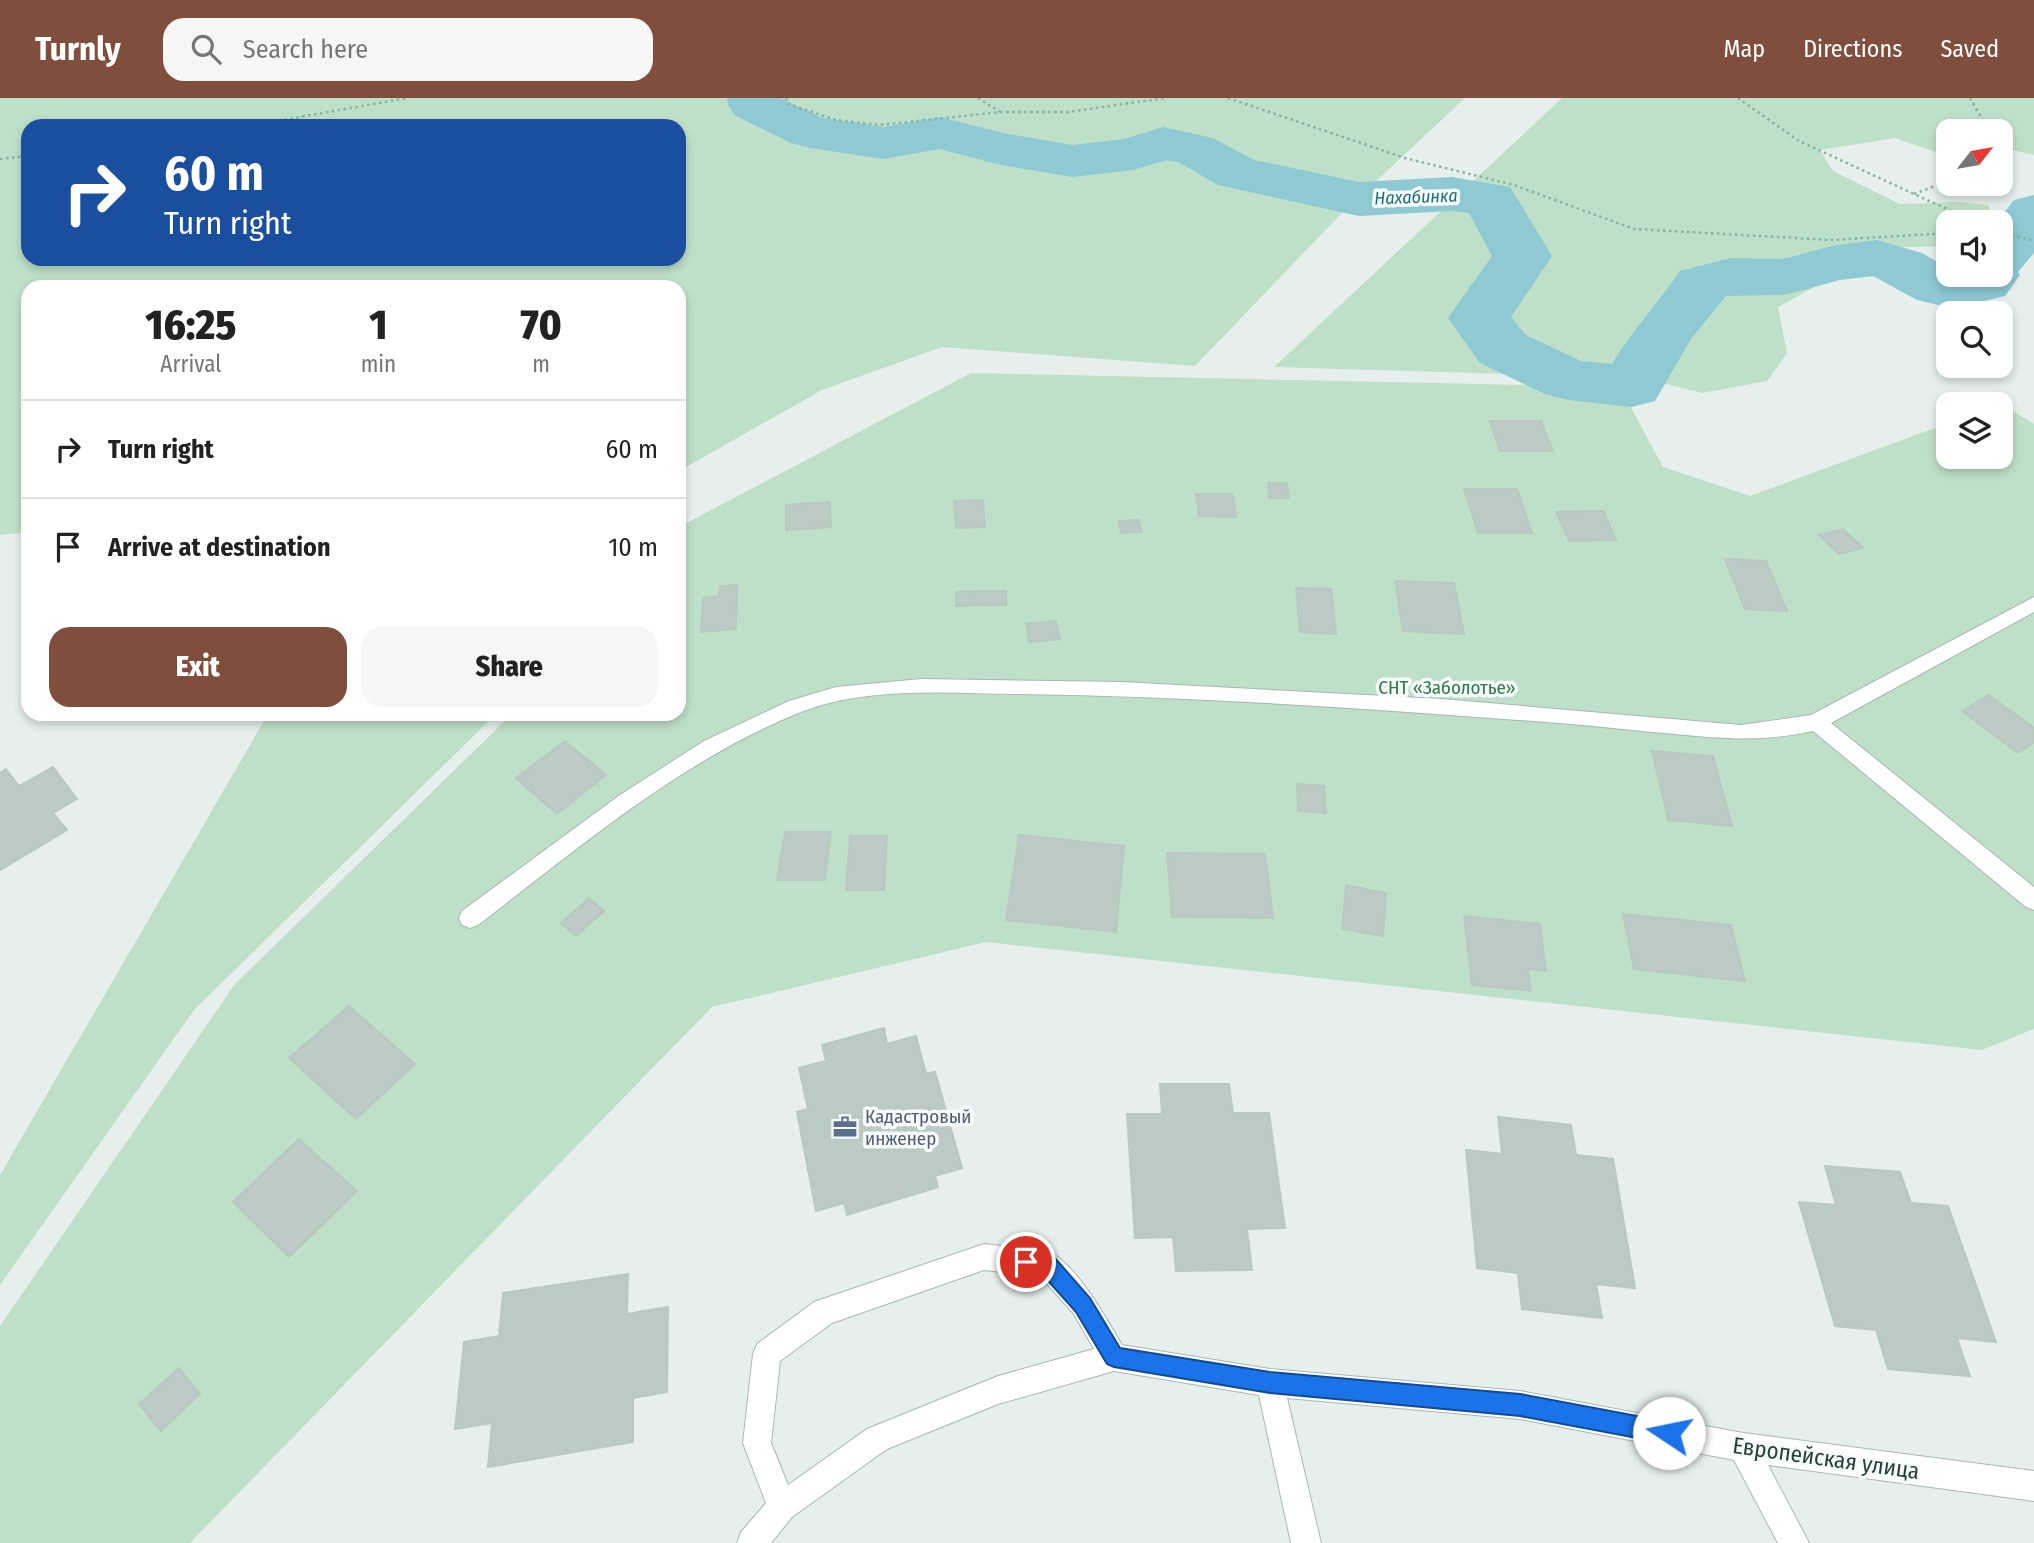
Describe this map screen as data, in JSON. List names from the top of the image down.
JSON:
{
  "streets": {
    "street": ["Европейская улица"]
  },
  "water": ["Нахабинка"],
  "parks": ["СНТ «Заболотье»"],
  "places": {
    "office": ["Кадастровый инженер"]
  },
  "north": "top right",
  "page": {
    "header": "Turnly",
    "search": "Search here",
    "nav": ["Map", "Directions", "Saved"],
    "turn": ["60 m", "Turn right"],
    "eta": [
      "16:25",
      "Arrival",
      "1",
      "min",
      "70",
      "m"
    ],
    "list": [
      {
        "name": "Turn right",
        "value": "60 m"
      },
      {
        "name": "Arrive at destination",
        "value": "10 m"
      }
    ],
    "buttons": ["Exit", "Share"]
  }
}
